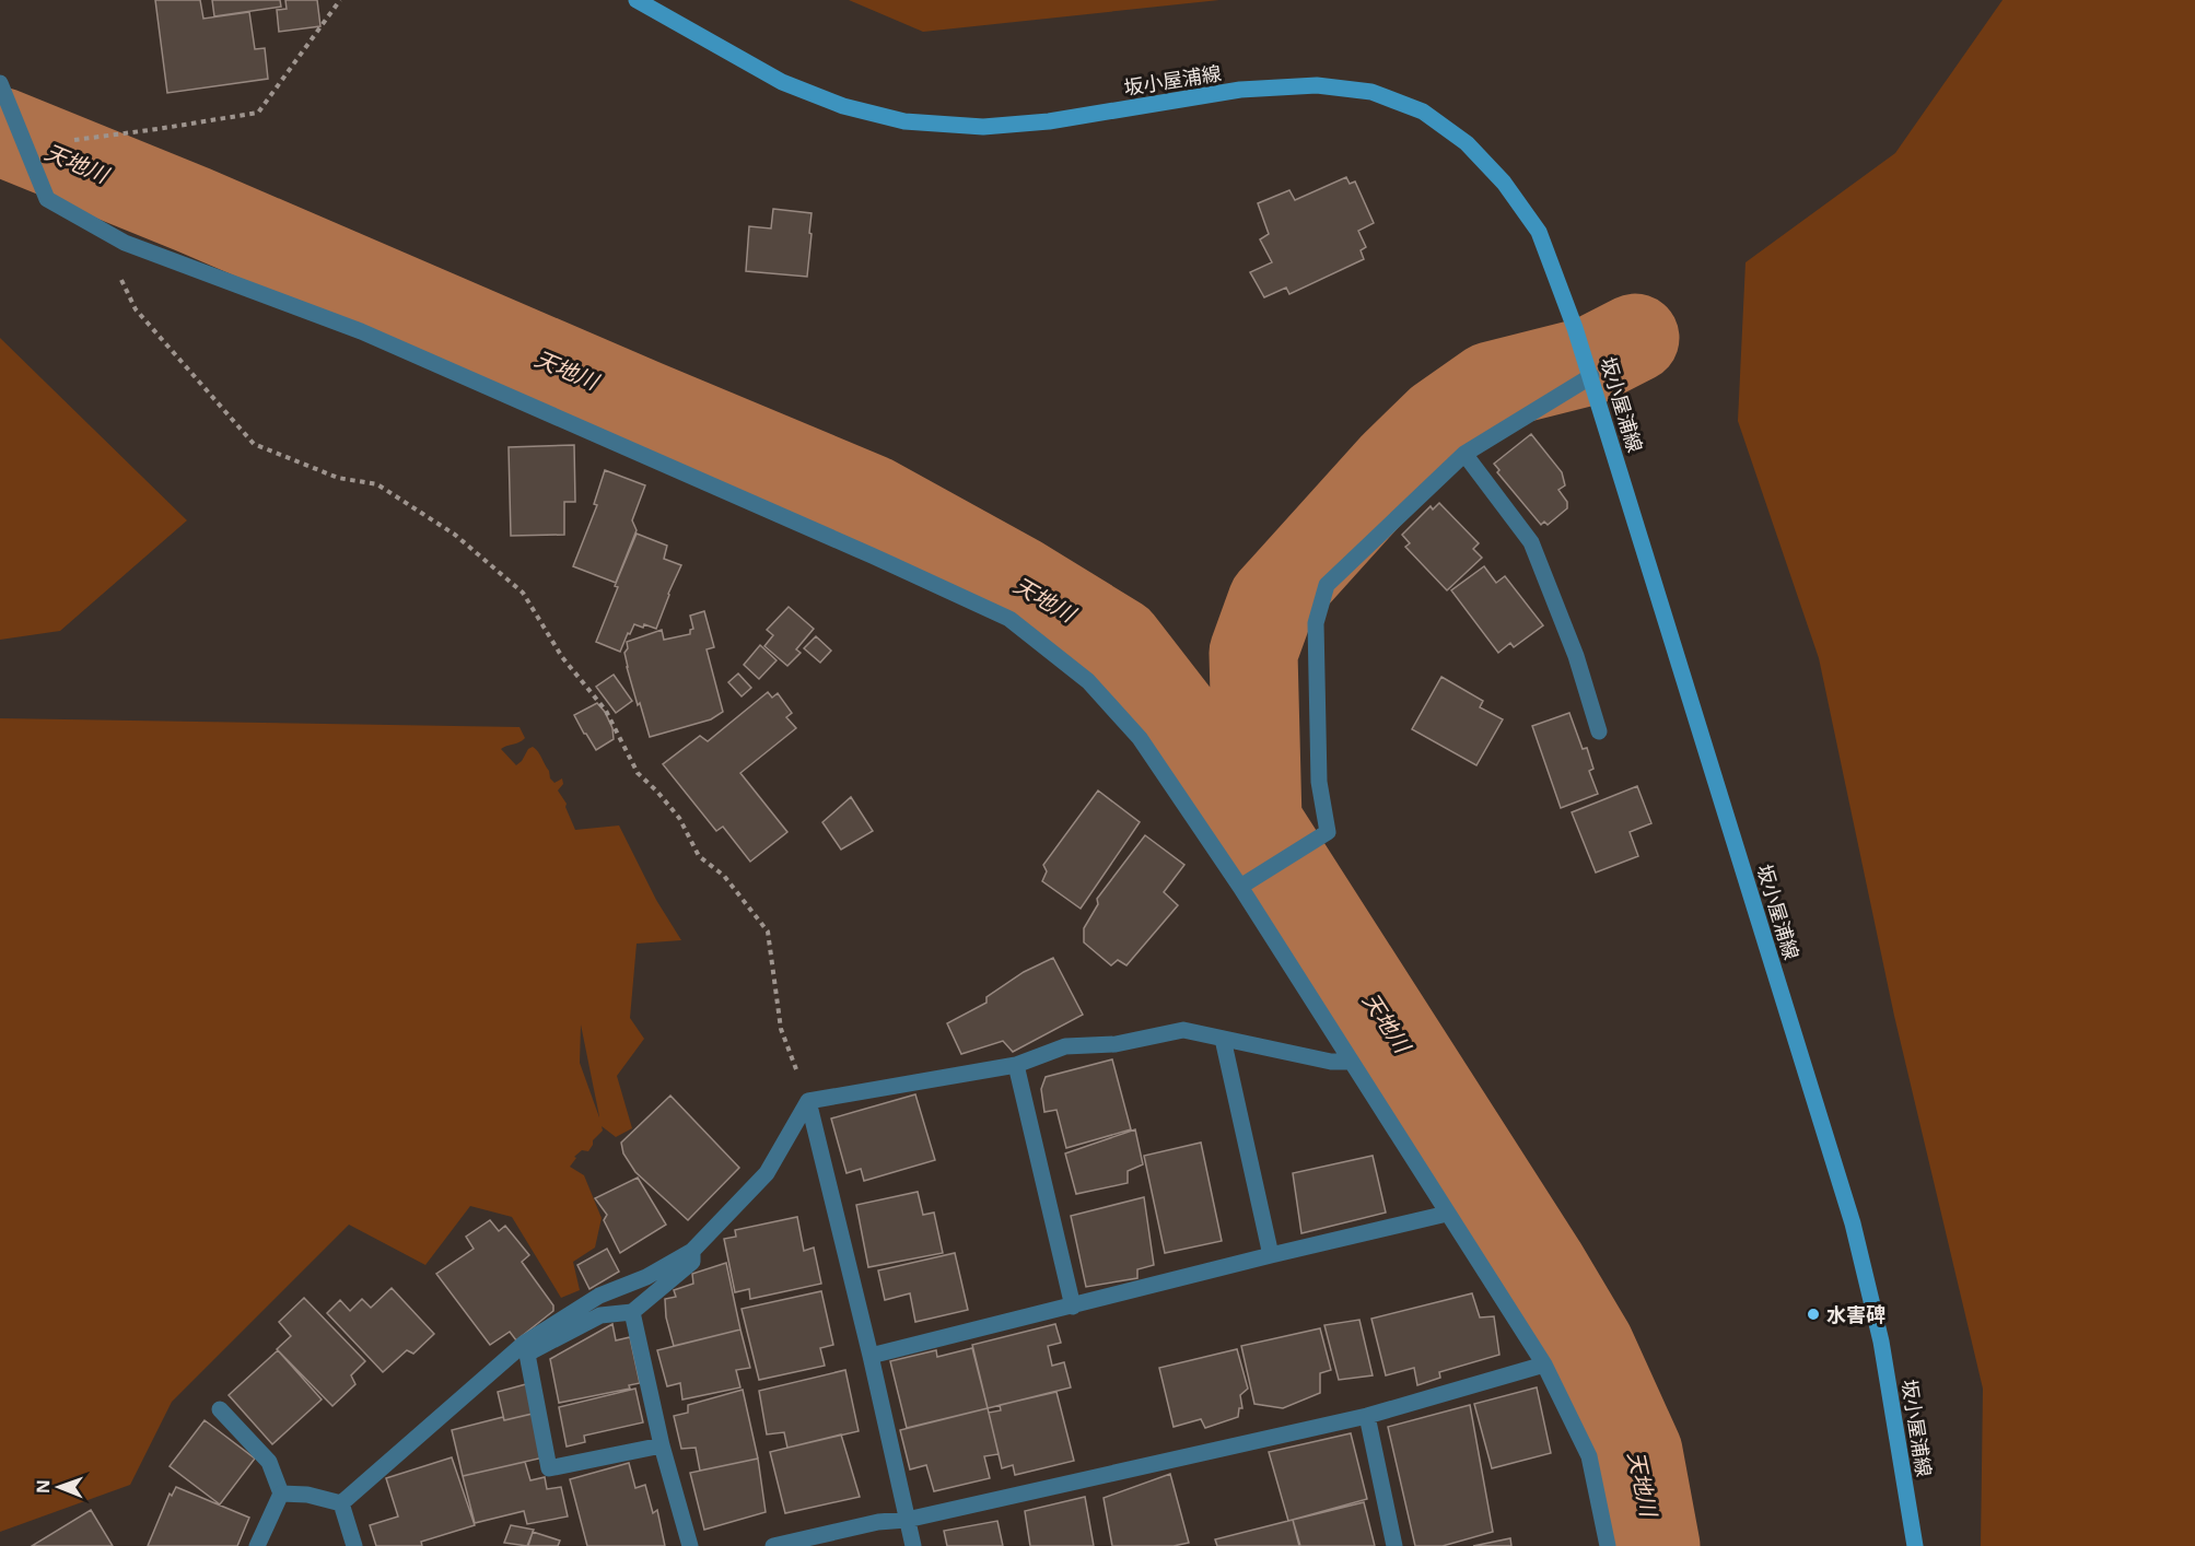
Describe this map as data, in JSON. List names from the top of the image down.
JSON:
{
  "streets": {
    "main road": ["坂小屋浦線"]
  },
  "water": ["天地川"],
  "places": ["水害碑"],
  "north": "left"
}
